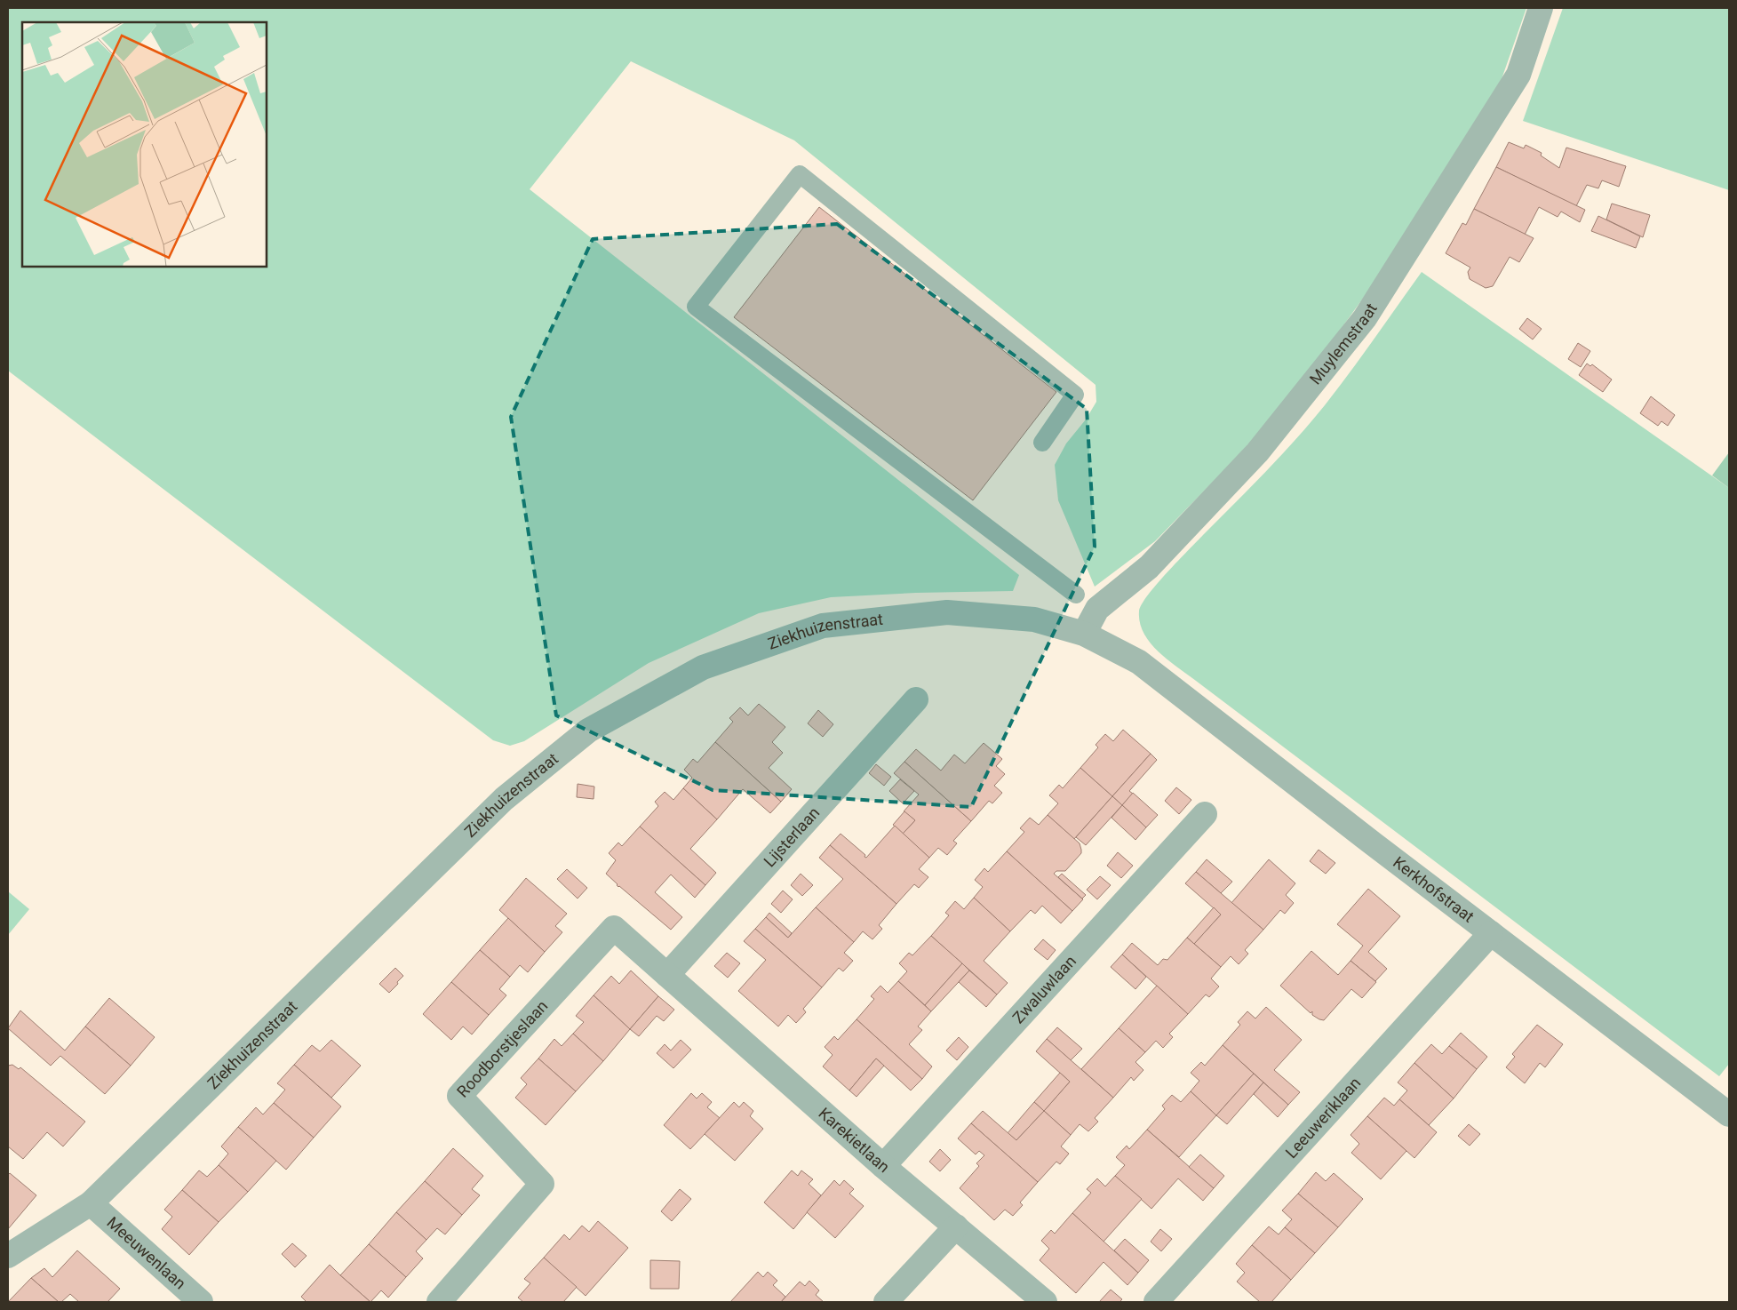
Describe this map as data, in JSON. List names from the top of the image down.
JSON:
{
  "streets": {
    "street": [
      "Muylemstraat",
      "Ziekhuizenstraat",
      "Lijsterlaan",
      "Kerkhofstraat",
      "Zwaluwlaan",
      "Roodborstjeslaan",
      "Leeuweriklaan",
      "Karekietlaan",
      "Meeuwenlaan"
    ]
  },
  "crossings": [
    ["Muylemstraat", "Ziekhuizenstraat"],
    ["Ziekhuizenstraat", "Kerkhofstraat"],
    ["Ziekhuizenstraat", "Meeuwenlaan"],
    ["Lijsterlaan", "Roodborstjeslaan"],
    ["Lijsterlaan", "Karekietlaan"],
    ["Kerkhofstraat", "Leeuweriklaan"],
    ["Zwaluwlaan", "Karekietlaan"],
    ["Roodborstjeslaan", "Karekietlaan"]
  ]
}
